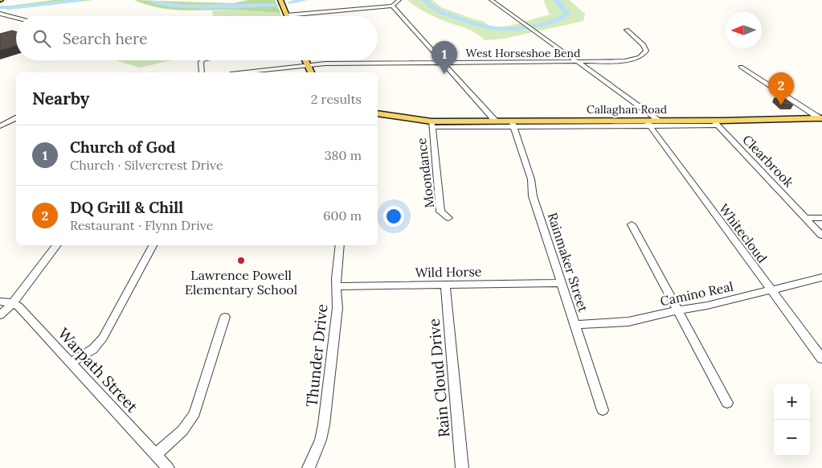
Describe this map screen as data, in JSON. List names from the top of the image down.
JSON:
{
  "streets": {
    "main road": ["Callaghan Road"],
    "street": [
      "West Horseshoe Bend",
      "Clearbrook",
      "Moondance",
      "Whitecloud",
      "Rainmaker Street",
      "Wild Horse",
      "Camino Real",
      "Thunder Drive",
      "Warpath Street",
      "Rain Cloud Drive"
    ]
  },
  "crossings": [
    ["Callaghan Road", "Clearbrook"],
    ["Callaghan Road", "Moondance"],
    ["Callaghan Road", "Whitecloud"],
    ["Callaghan Road", "Rainmaker Street"],
    ["Whitecloud", "Camino Real"],
    ["Rainmaker Street", "Wild Horse"],
    ["Rainmaker Street", "Camino Real"],
    ["Wild Horse", "Thunder Drive"],
    ["Wild Horse", "Rain Cloud Drive"]
  ],
  "places": ["Lawrence Powell Elementary School"],
  "north": "left",
  "page": {
    "search": "Search here",
    "pins": ["1", "2"],
    "heading": ["Nearby", "2 results"],
    "list": [
      {
        "mark": "1",
        "name": "Church of God",
        "note": "Church · Silvercrest Drive",
        "value": "380 m"
      },
      {
        "mark": "2",
        "name": "DQ Grill & Chill",
        "note": "Restaurant · Flynn Drive",
        "value": "600 m"
      }
    ],
    "map_buttons": ["+", "−"]
  }
}
